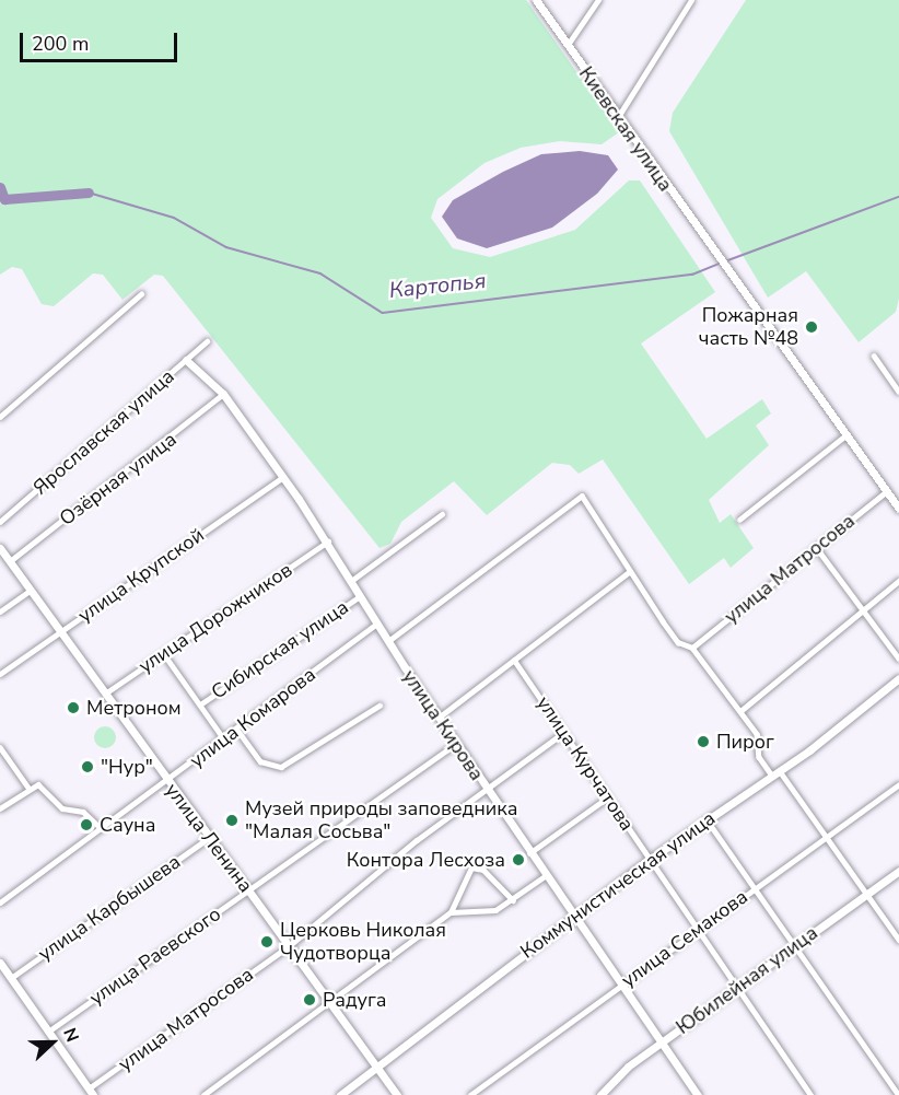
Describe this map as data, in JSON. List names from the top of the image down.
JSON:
{
  "streets": {
    "street": [
      "Киевская улица",
      "Ярославская улица",
      "Озёрная улица",
      "улица Матросова",
      "улица Крупской",
      "улица Дорожников",
      "Сибирская улица",
      "улица Комарова",
      "улица Кирова",
      "улица Курчатова",
      "улица Ленина",
      "Коммунистическая улица",
      "улица Карбышева",
      "улица Семакова",
      "улица Раевского",
      "Юбилейная улица"
    ]
  },
  "crossings": [
    ["Ярославская улица", "улица Кирова"],
    ["Озёрная улица", "улица Кирова"],
    ["Озёрная улица", "улица Ленина"],
    ["улица Матросова", "улица Кирова"],
    ["улица Матросова", "улица Курчатова"],
    ["улица Матросова", "улица Ленина"],
    ["улица Крупской", "улица Кирова"],
    ["улица Крупской", "улица Ленина"],
    ["улица Дорожников", "улица Кирова"],
    ["улица Дорожников", "улица Ленина"],
    ["Сибирская улица", "улица Кирова"],
    ["улица Комарова", "улица Кирова"],
    ["улица Комарова", "улица Ленина"],
    ["улица Кирова", "Коммунистическая улица"],
    ["улица Кирова", "улица Семакова"],
    ["улица Кирова", "улица Раевского"],
    ["улица Кирова", "Юбилейная улица"],
    ["улица Курчатова", "Коммунистическая улица"],
    ["улица Курчатова", "улица Семакова"],
    ["улица Курчатова", "Юбилейная улица"],
    ["улица Ленина", "Коммунистическая улица"],
    ["улица Ленина", "улица Карбышева"],
    ["улица Ленина", "улица Раевского"]
  ],
  "water": ["Картопья"],
  "places": [
    "Пожарная часть №48",
    "Метроном",
    "Пирог",
    "\"Нур\"",
    "Музей природы заповедника \"Малая Сосьва\"",
    "Сауна",
    "Контора Лесхоза",
    "Церковь Николая Чудотворца",
    "Радуга"
  ],
  "scale_bar": "200 m",
  "north": "right"
}
